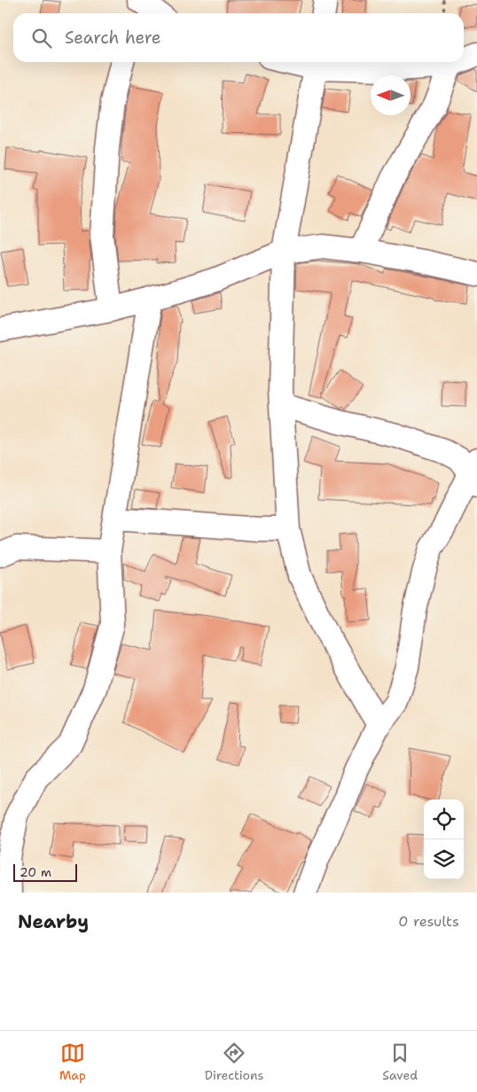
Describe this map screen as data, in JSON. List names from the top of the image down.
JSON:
{
  "scale_bar": "20 m",
  "north": "left",
  "page": {
    "search": "Search here",
    "scale": "20 m",
    "heading": ["Nearby", "0 results"],
    "nav": ["Map", "Directions", "Saved"]
  }
}
